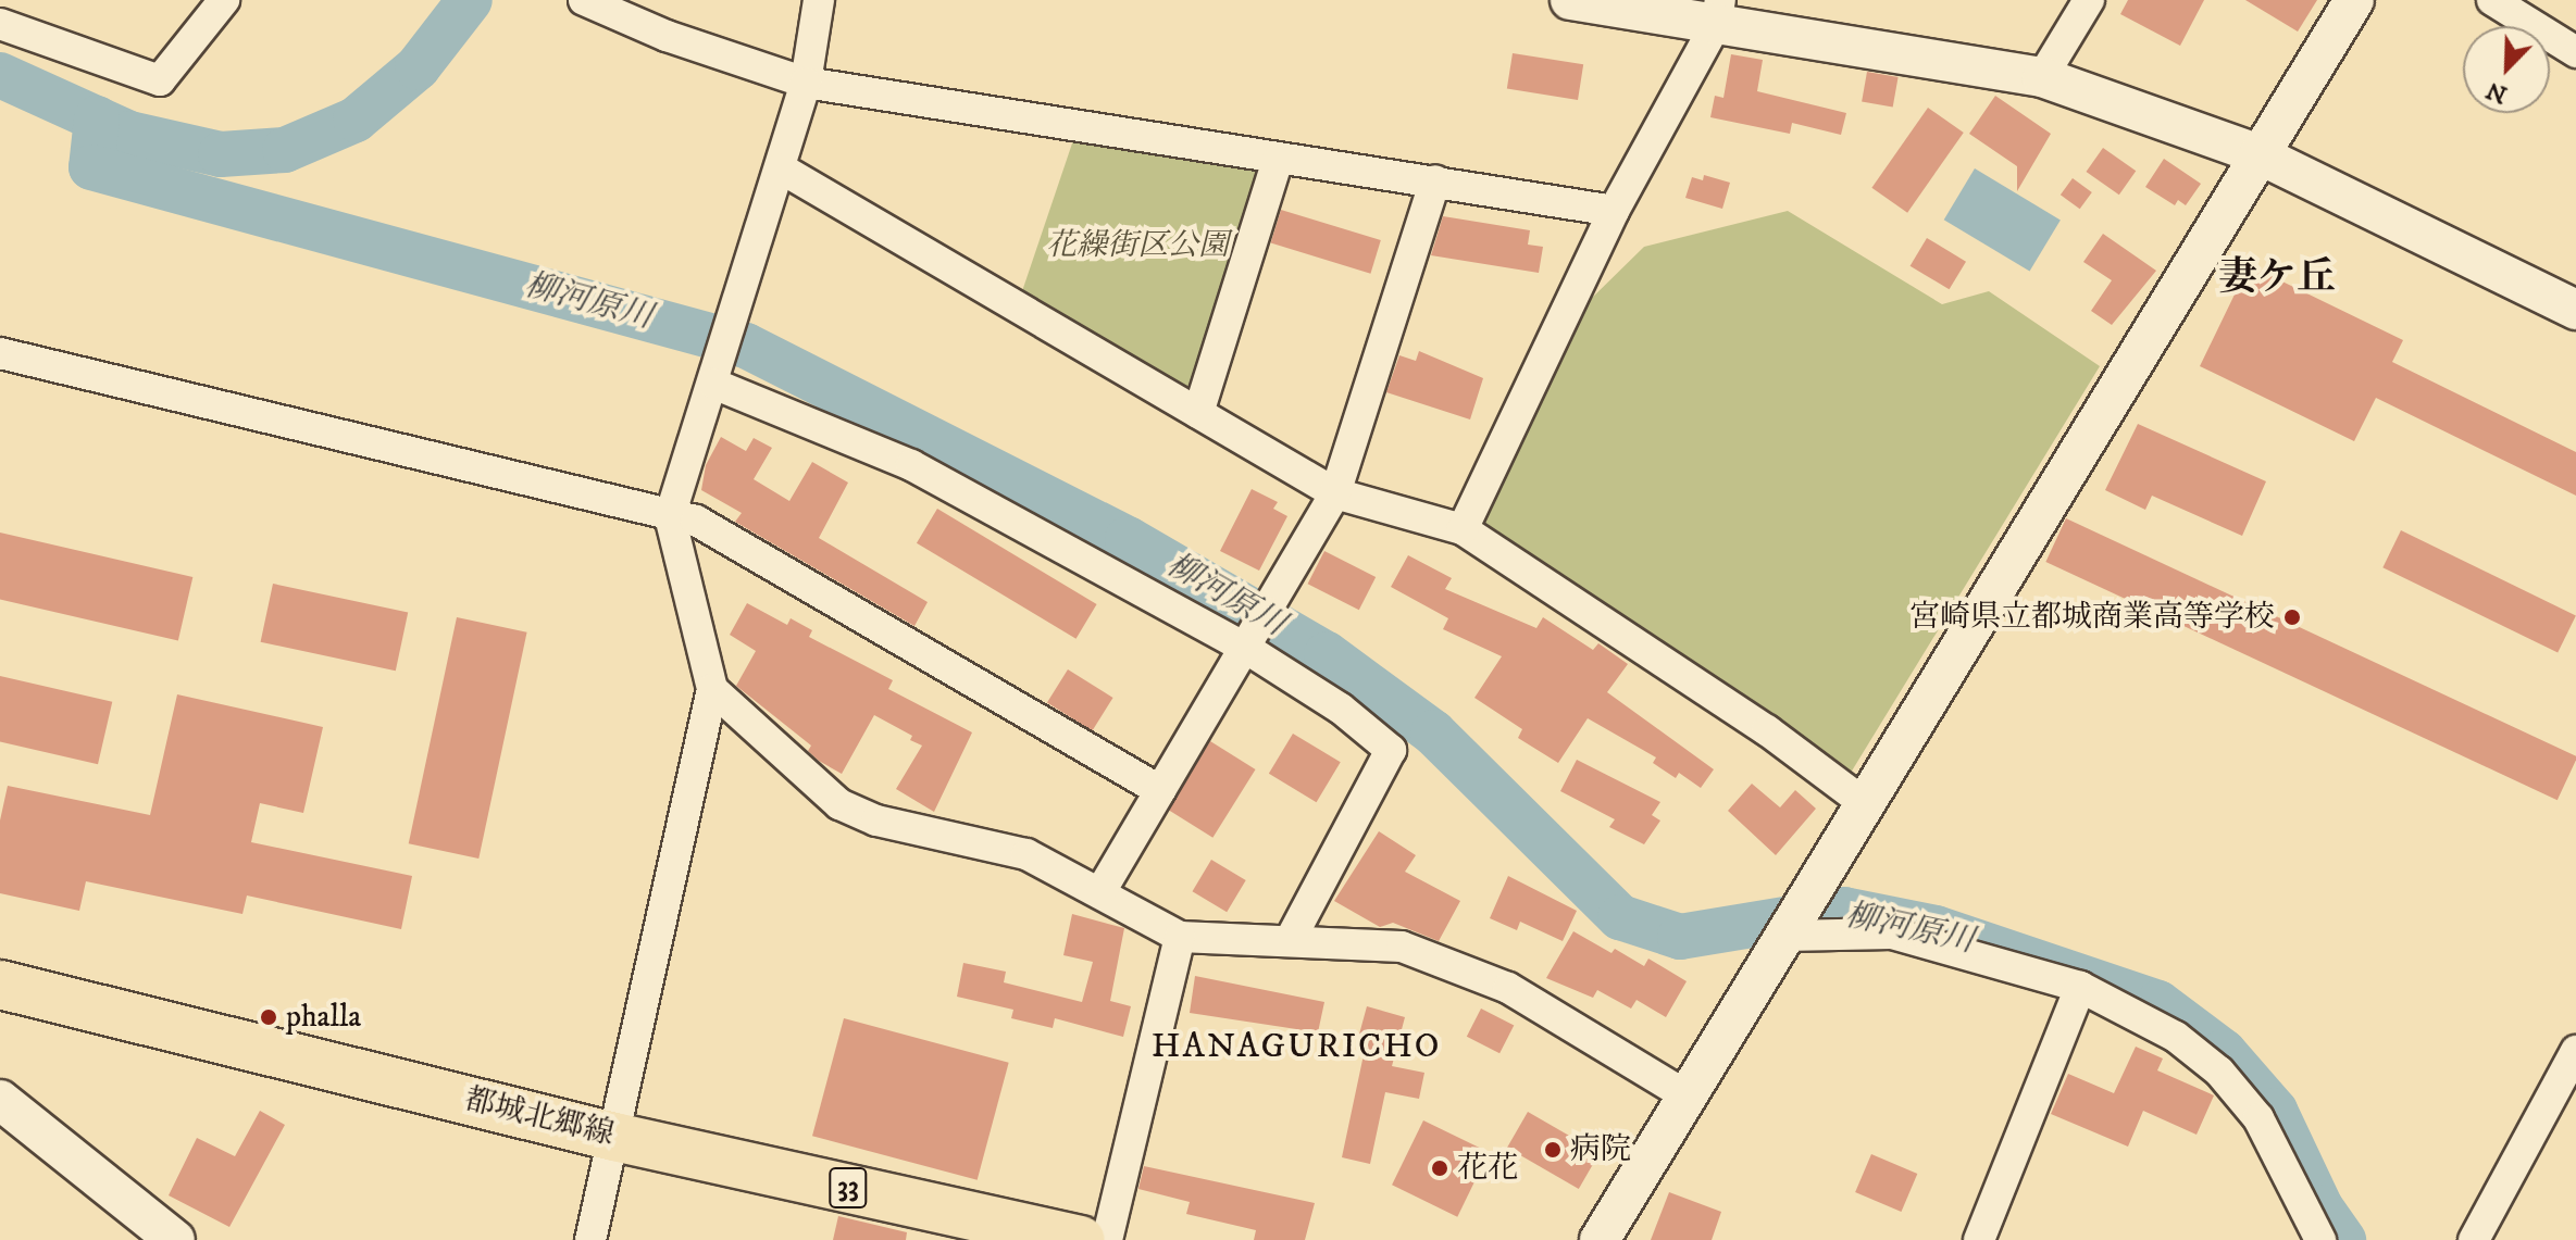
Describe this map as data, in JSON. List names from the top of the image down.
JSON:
{
  "streets": {
    "main road": ["都城北郷線", "33"]
  },
  "districts": ["妻ケ丘", "HANAGURICHO"],
  "water": ["柳河原川"],
  "parks": ["花繰街区公園"],
  "places": [
    "宮崎県立都城商業高等学校",
    "phalla",
    "病院",
    "花花"
  ],
  "north": "bottom left"
}
